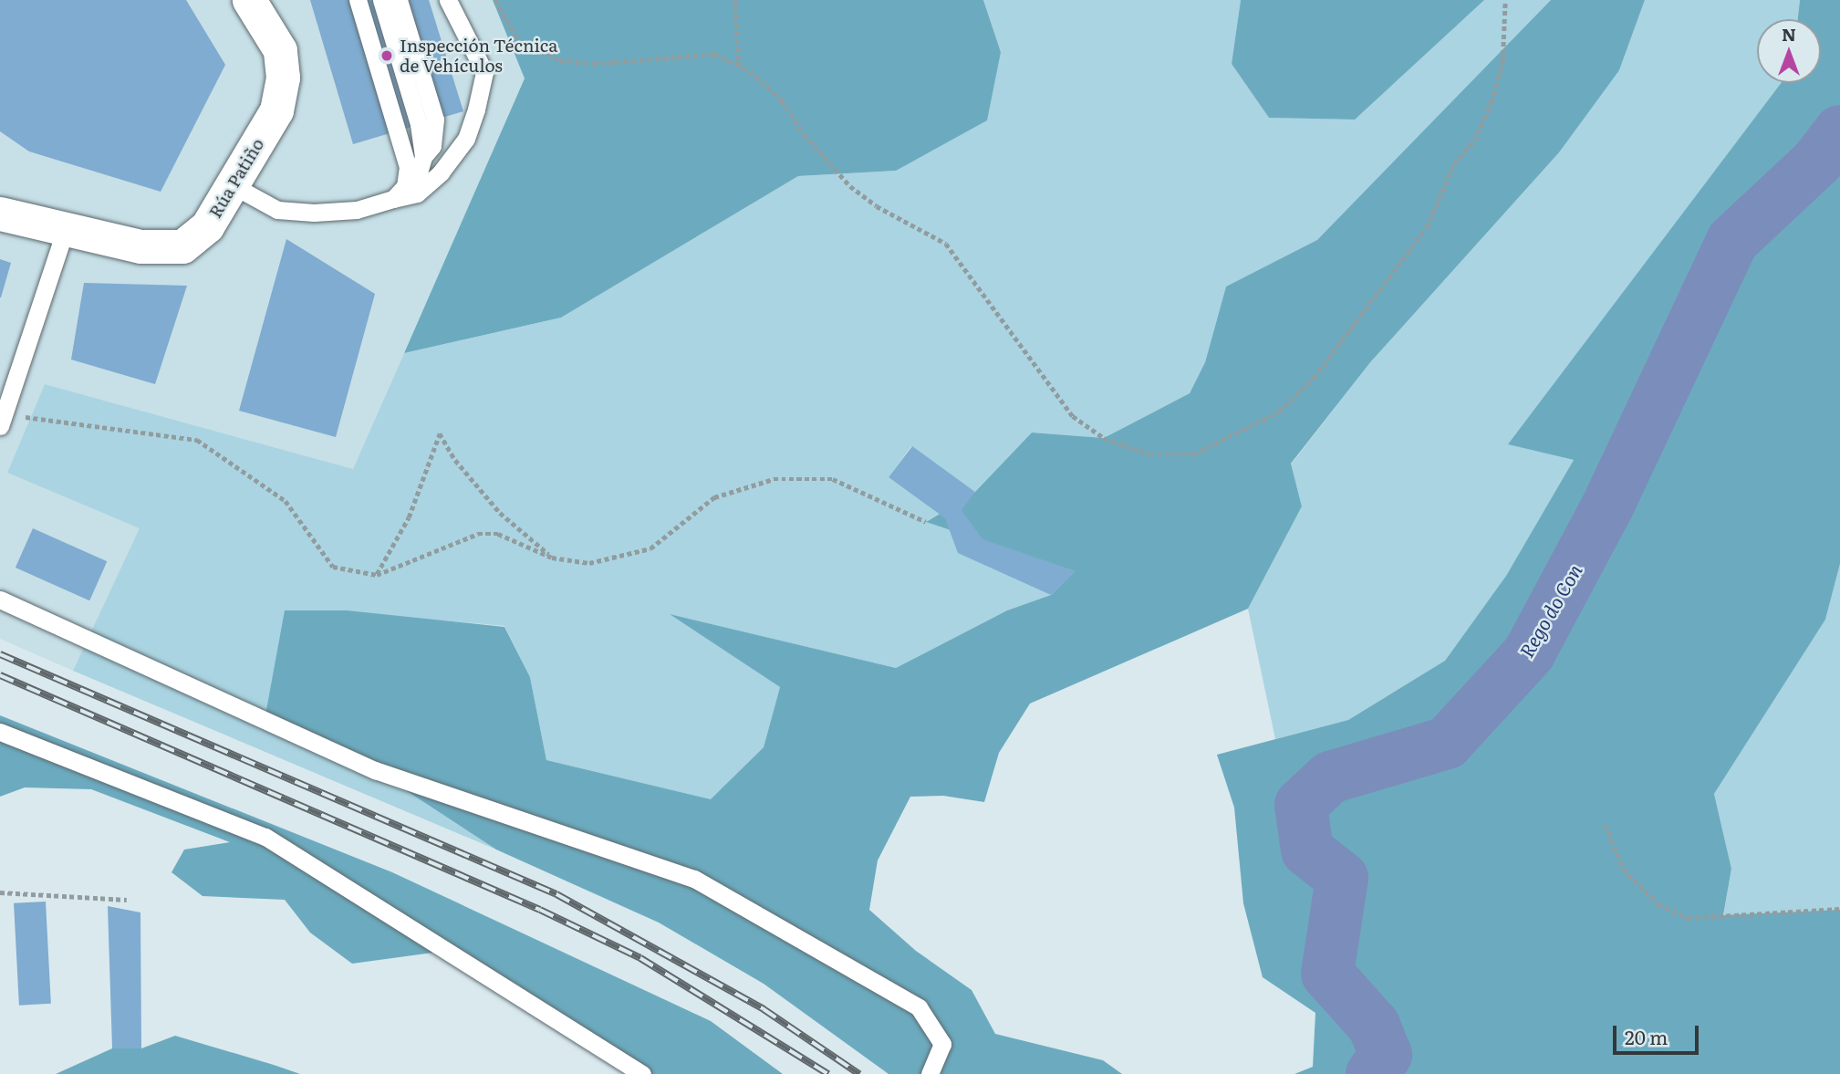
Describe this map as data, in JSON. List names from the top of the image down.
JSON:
{
  "streets": {
    "street": ["Rúa Patiño"]
  },
  "water": ["Rego do Con"],
  "places": ["Inspección Técnica de Vehículos"],
  "scale_bar": "20 m",
  "north": "top"
}
